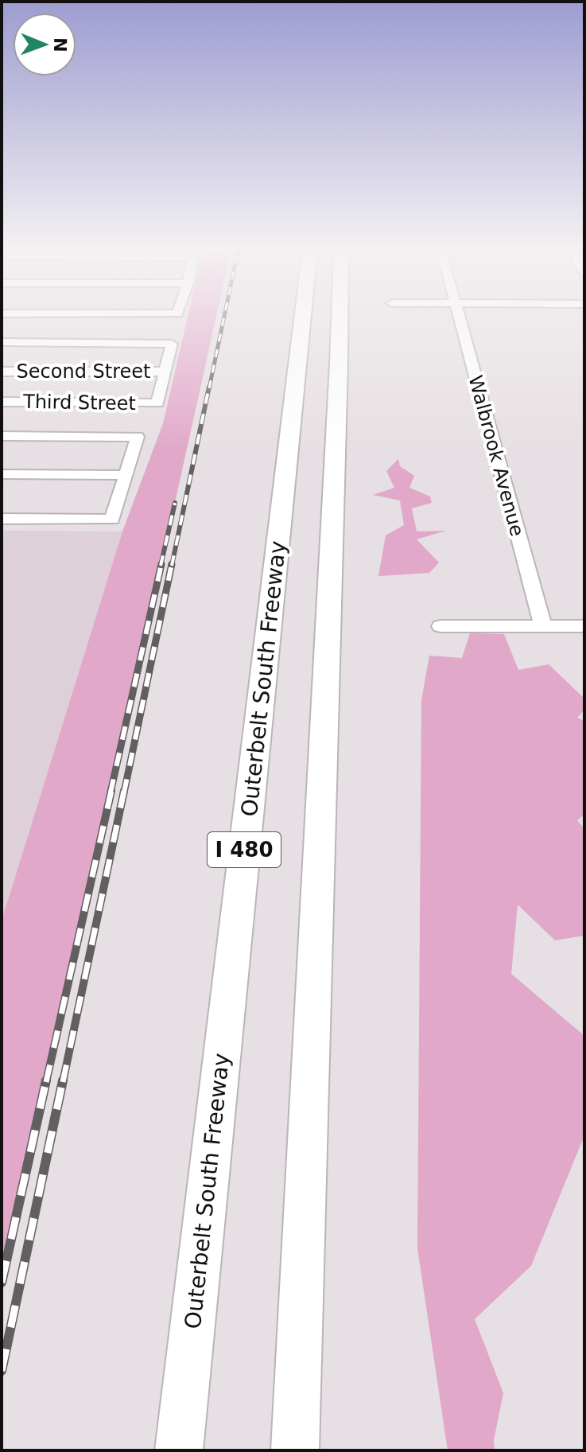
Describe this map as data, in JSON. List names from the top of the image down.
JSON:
{
  "streets": {
    "highway": ["Outerbelt South Freeway", "I 480"],
    "street": ["Second Street", "Third Street", "Walbrook Avenue"]
  },
  "crossings": [
    ["Second Street", "Third Street"]
  ],
  "north": "right"
}
